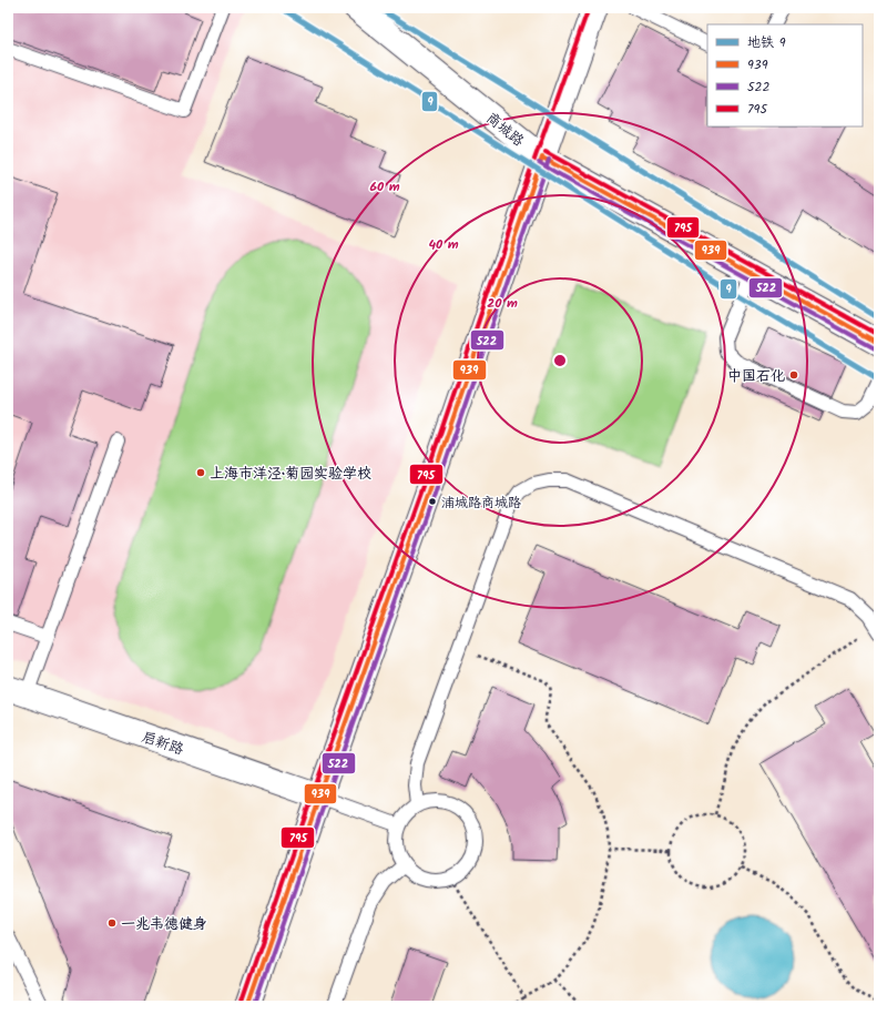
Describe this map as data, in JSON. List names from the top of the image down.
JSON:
{
  "streets": {
    "street": ["商城路", "启新路"]
  },
  "places": [
    "中国石化",
    "上海市洋泾·菊园实验学校",
    "浦城路商城路",
    "一兆韦德健身"
  ],
  "lines": [
    "metro line 9",
    "transit line 795",
    "transit line 939",
    "transit line 522"
  ],
  "legend": [
    "地铁 9",
    "939",
    "522",
    "795"
  ],
  "rings": ["60 m", "40 m", "20 m"]
}
